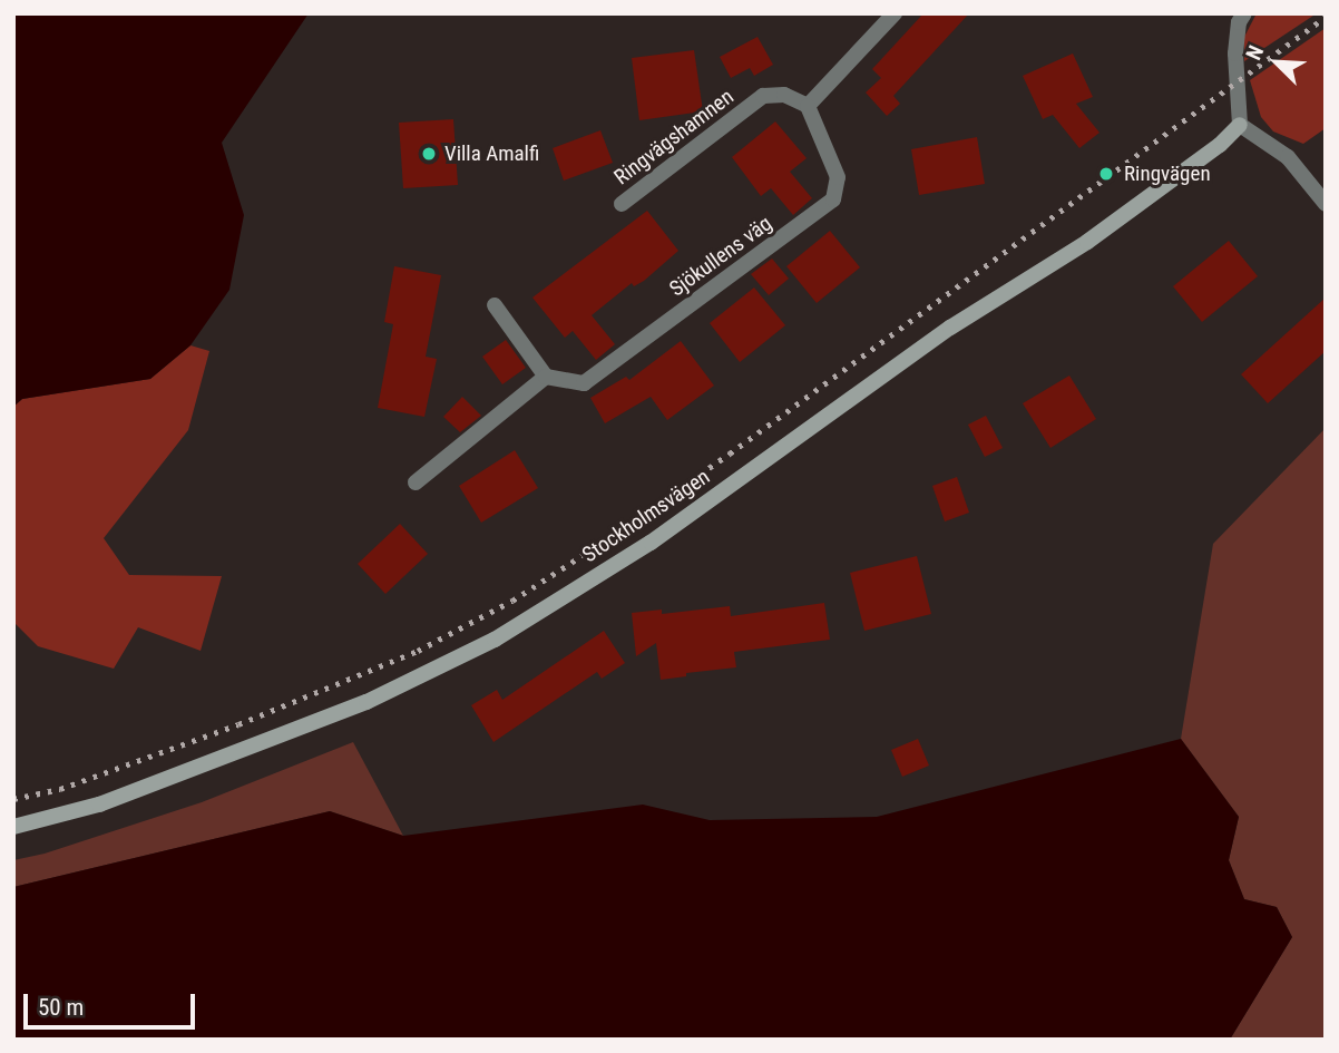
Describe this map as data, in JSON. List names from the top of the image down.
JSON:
{
  "streets": {
    "main road": ["Stockholmsvägen"],
    "street": ["Ringvägshamnen", "Sjökullens väg"]
  },
  "crossings": [
    ["Ringvägshamnen", "Sjökullens väg"]
  ],
  "places": ["Villa Amalfi", "Ringvägen"],
  "scale_bar": "50 m",
  "north": "top left"
}
